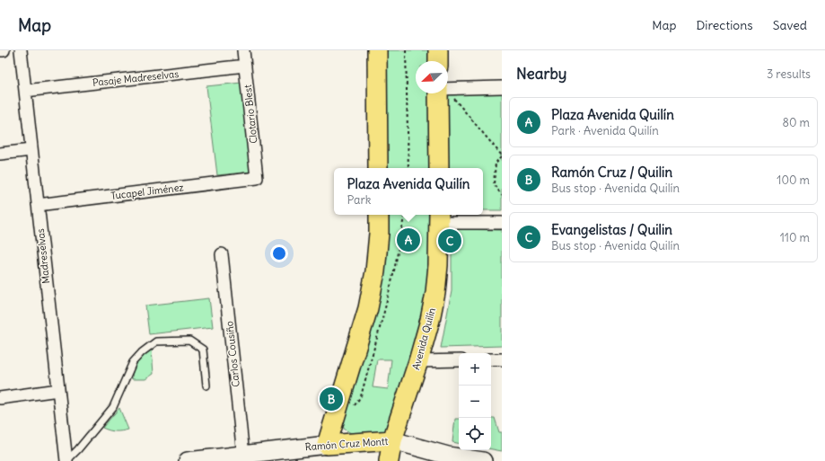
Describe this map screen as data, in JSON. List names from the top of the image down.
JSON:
{
  "streets": {
    "main road": ["Avenida Quilín", "Ramón Cruz Montt"],
    "street": [
      "Pasaje Madreselvas",
      "Clotario Blest",
      "Tucapel Jiménez",
      "Madreselvas",
      "Carlos Cousiño"
    ]
  },
  "crossings": [
    ["Pasaje Madreselvas", "Clotario Blest"],
    ["Pasaje Madreselvas", "Madreselvas"],
    ["Clotario Blest", "Tucapel Jiménez"],
    ["Tucapel Jiménez", "Madreselvas"],
    ["Avenida Quilín", "Ramón Cruz Montt"],
    ["Carlos Cousiño", "Ramón Cruz Montt"]
  ],
  "north": "bottom left",
  "page": {
    "header": "Map",
    "nav": ["Map", "Directions", "Saved"],
    "heading": ["Nearby", "3 results"],
    "list": [
      {
        "mark": "A",
        "name": "Plaza Avenida Quilín",
        "note": "Park · Avenida Quilín",
        "value": "80 m"
      },
      {
        "mark": "B",
        "name": "Ramón Cruz / Quilin",
        "note": "Bus stop · Avenida Quilín",
        "value": "100 m"
      },
      {
        "mark": "C",
        "name": "Evangelistas / Quilin",
        "note": "Bus stop · Avenida Quilín",
        "value": "110 m"
      }
    ],
    "popup": ["Plaza Avenida Quilín", "Park"],
    "pins": ["A", "C", "B"],
    "map_buttons": ["+", "−"]
  }
}
